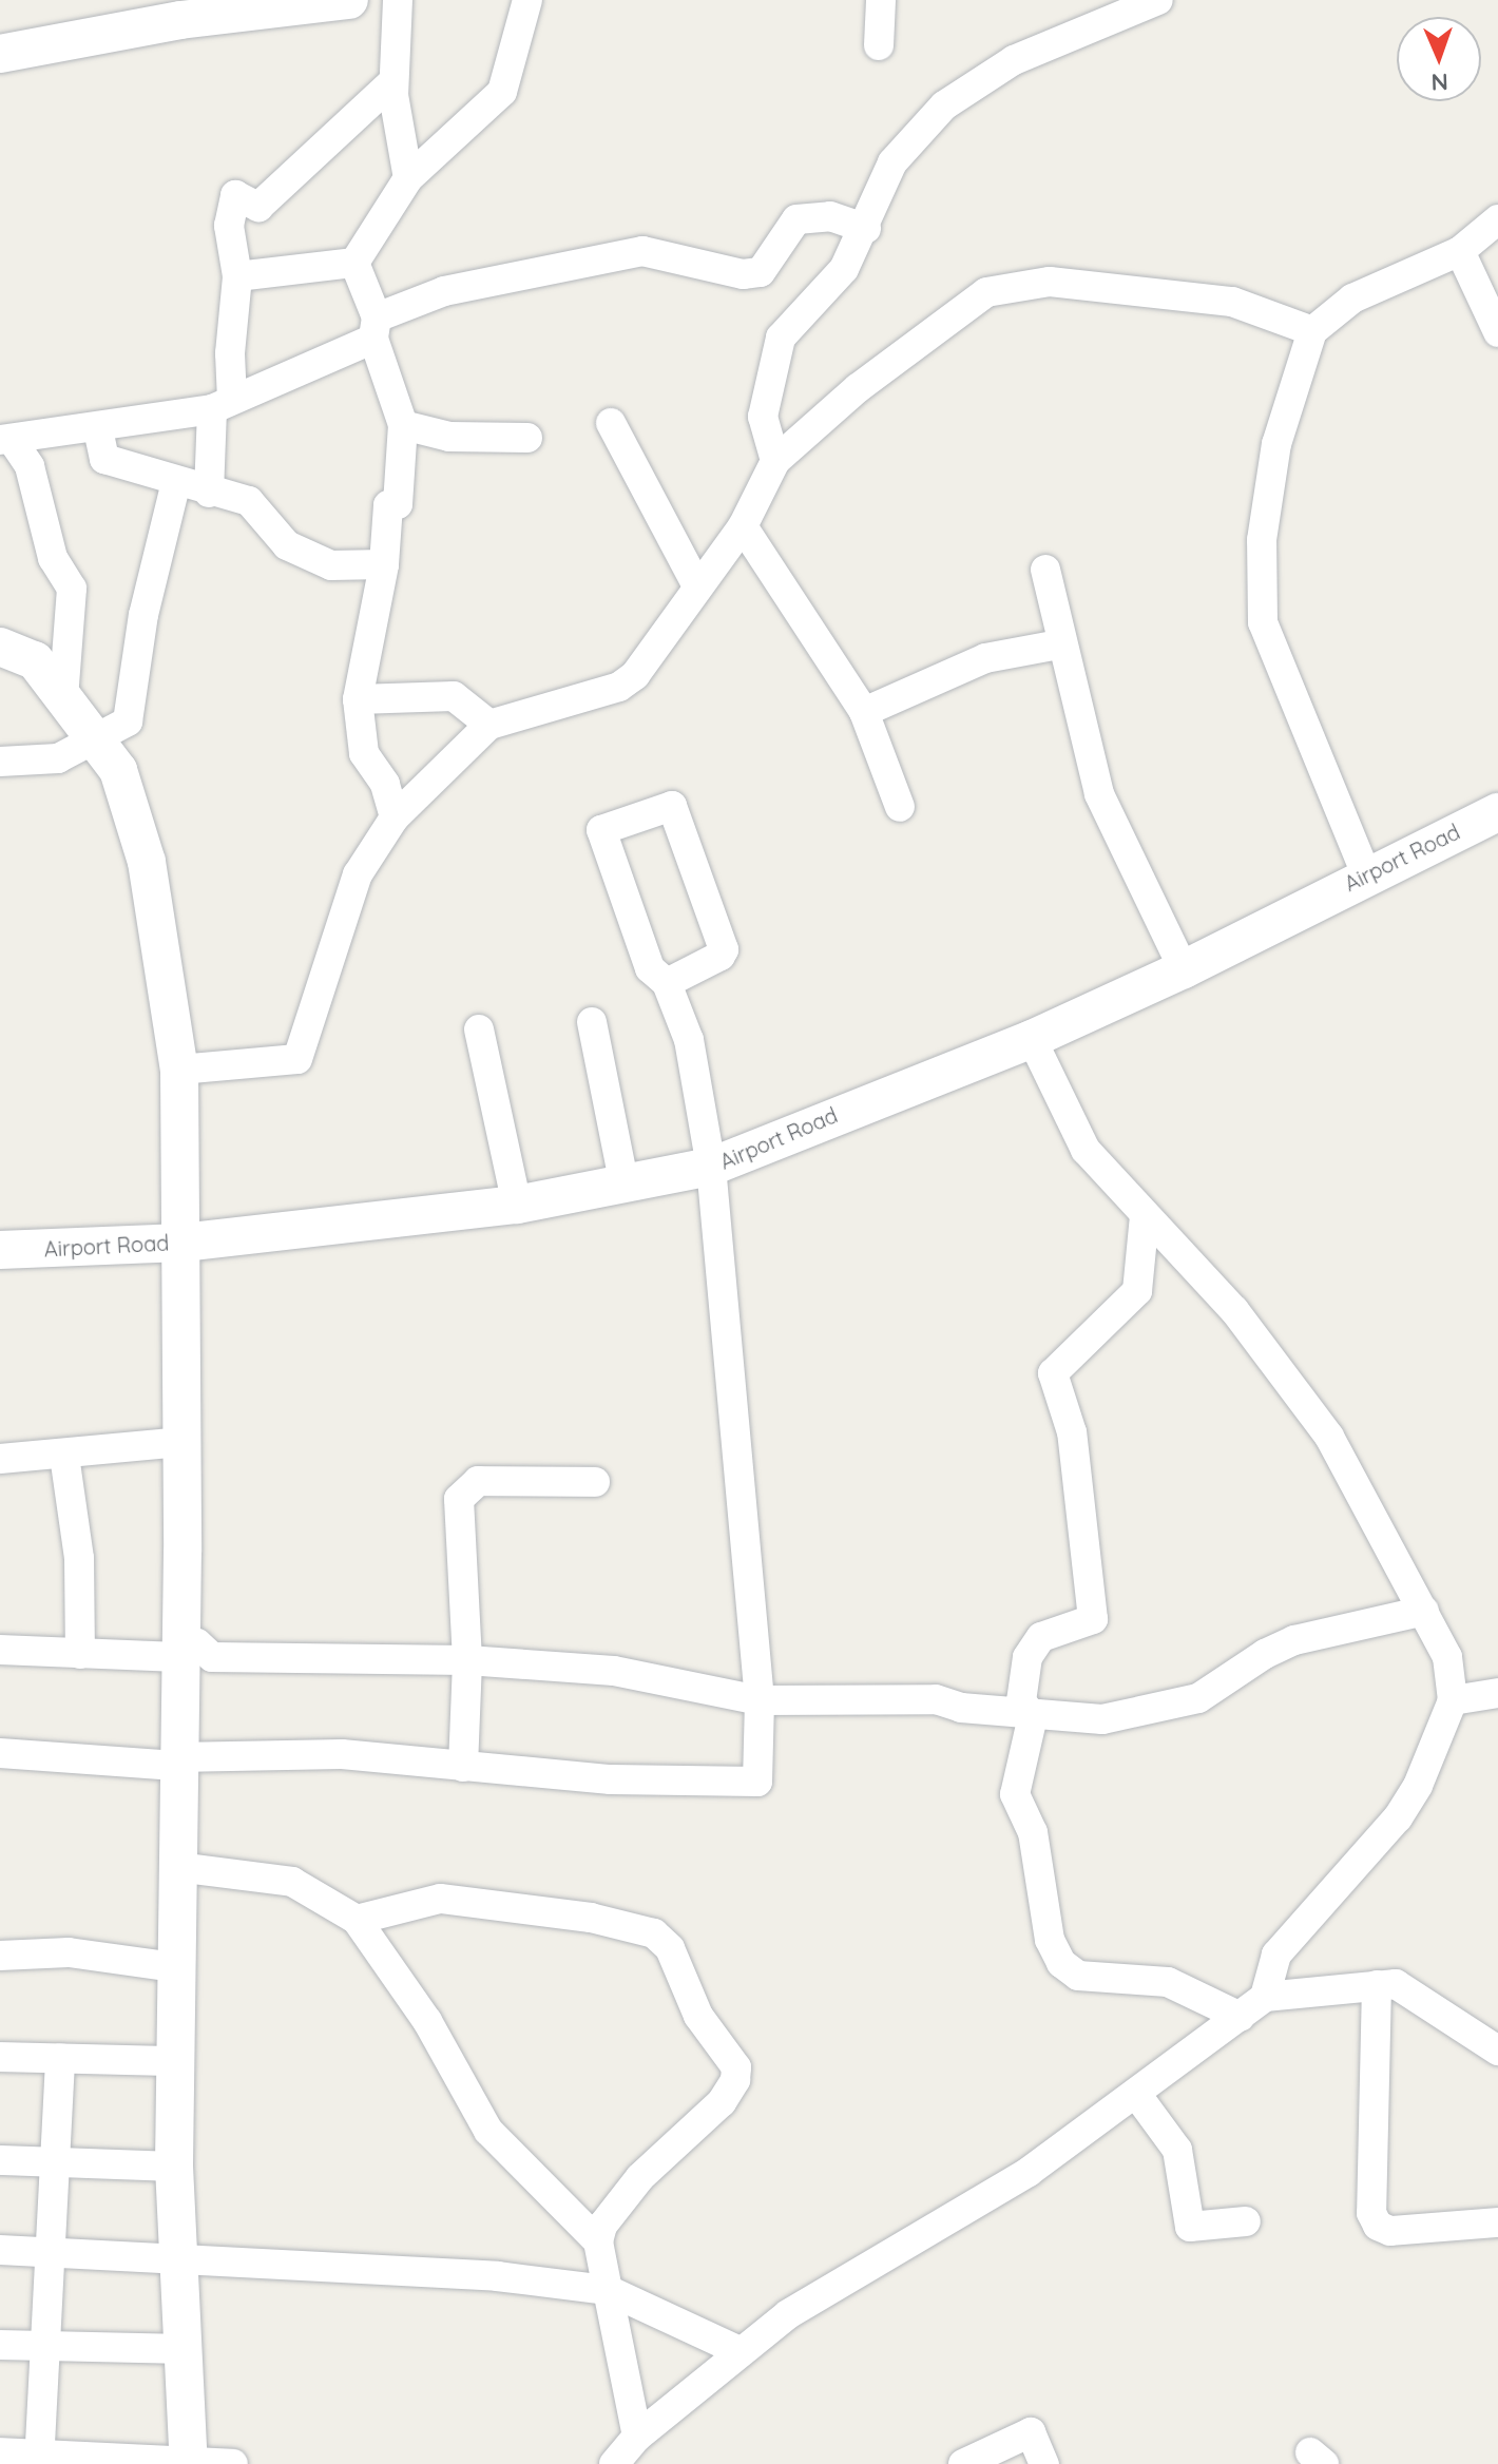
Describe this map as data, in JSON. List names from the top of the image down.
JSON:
{
  "streets": {
    "street": ["Airport Road"]
  },
  "north": "bottom"
}
